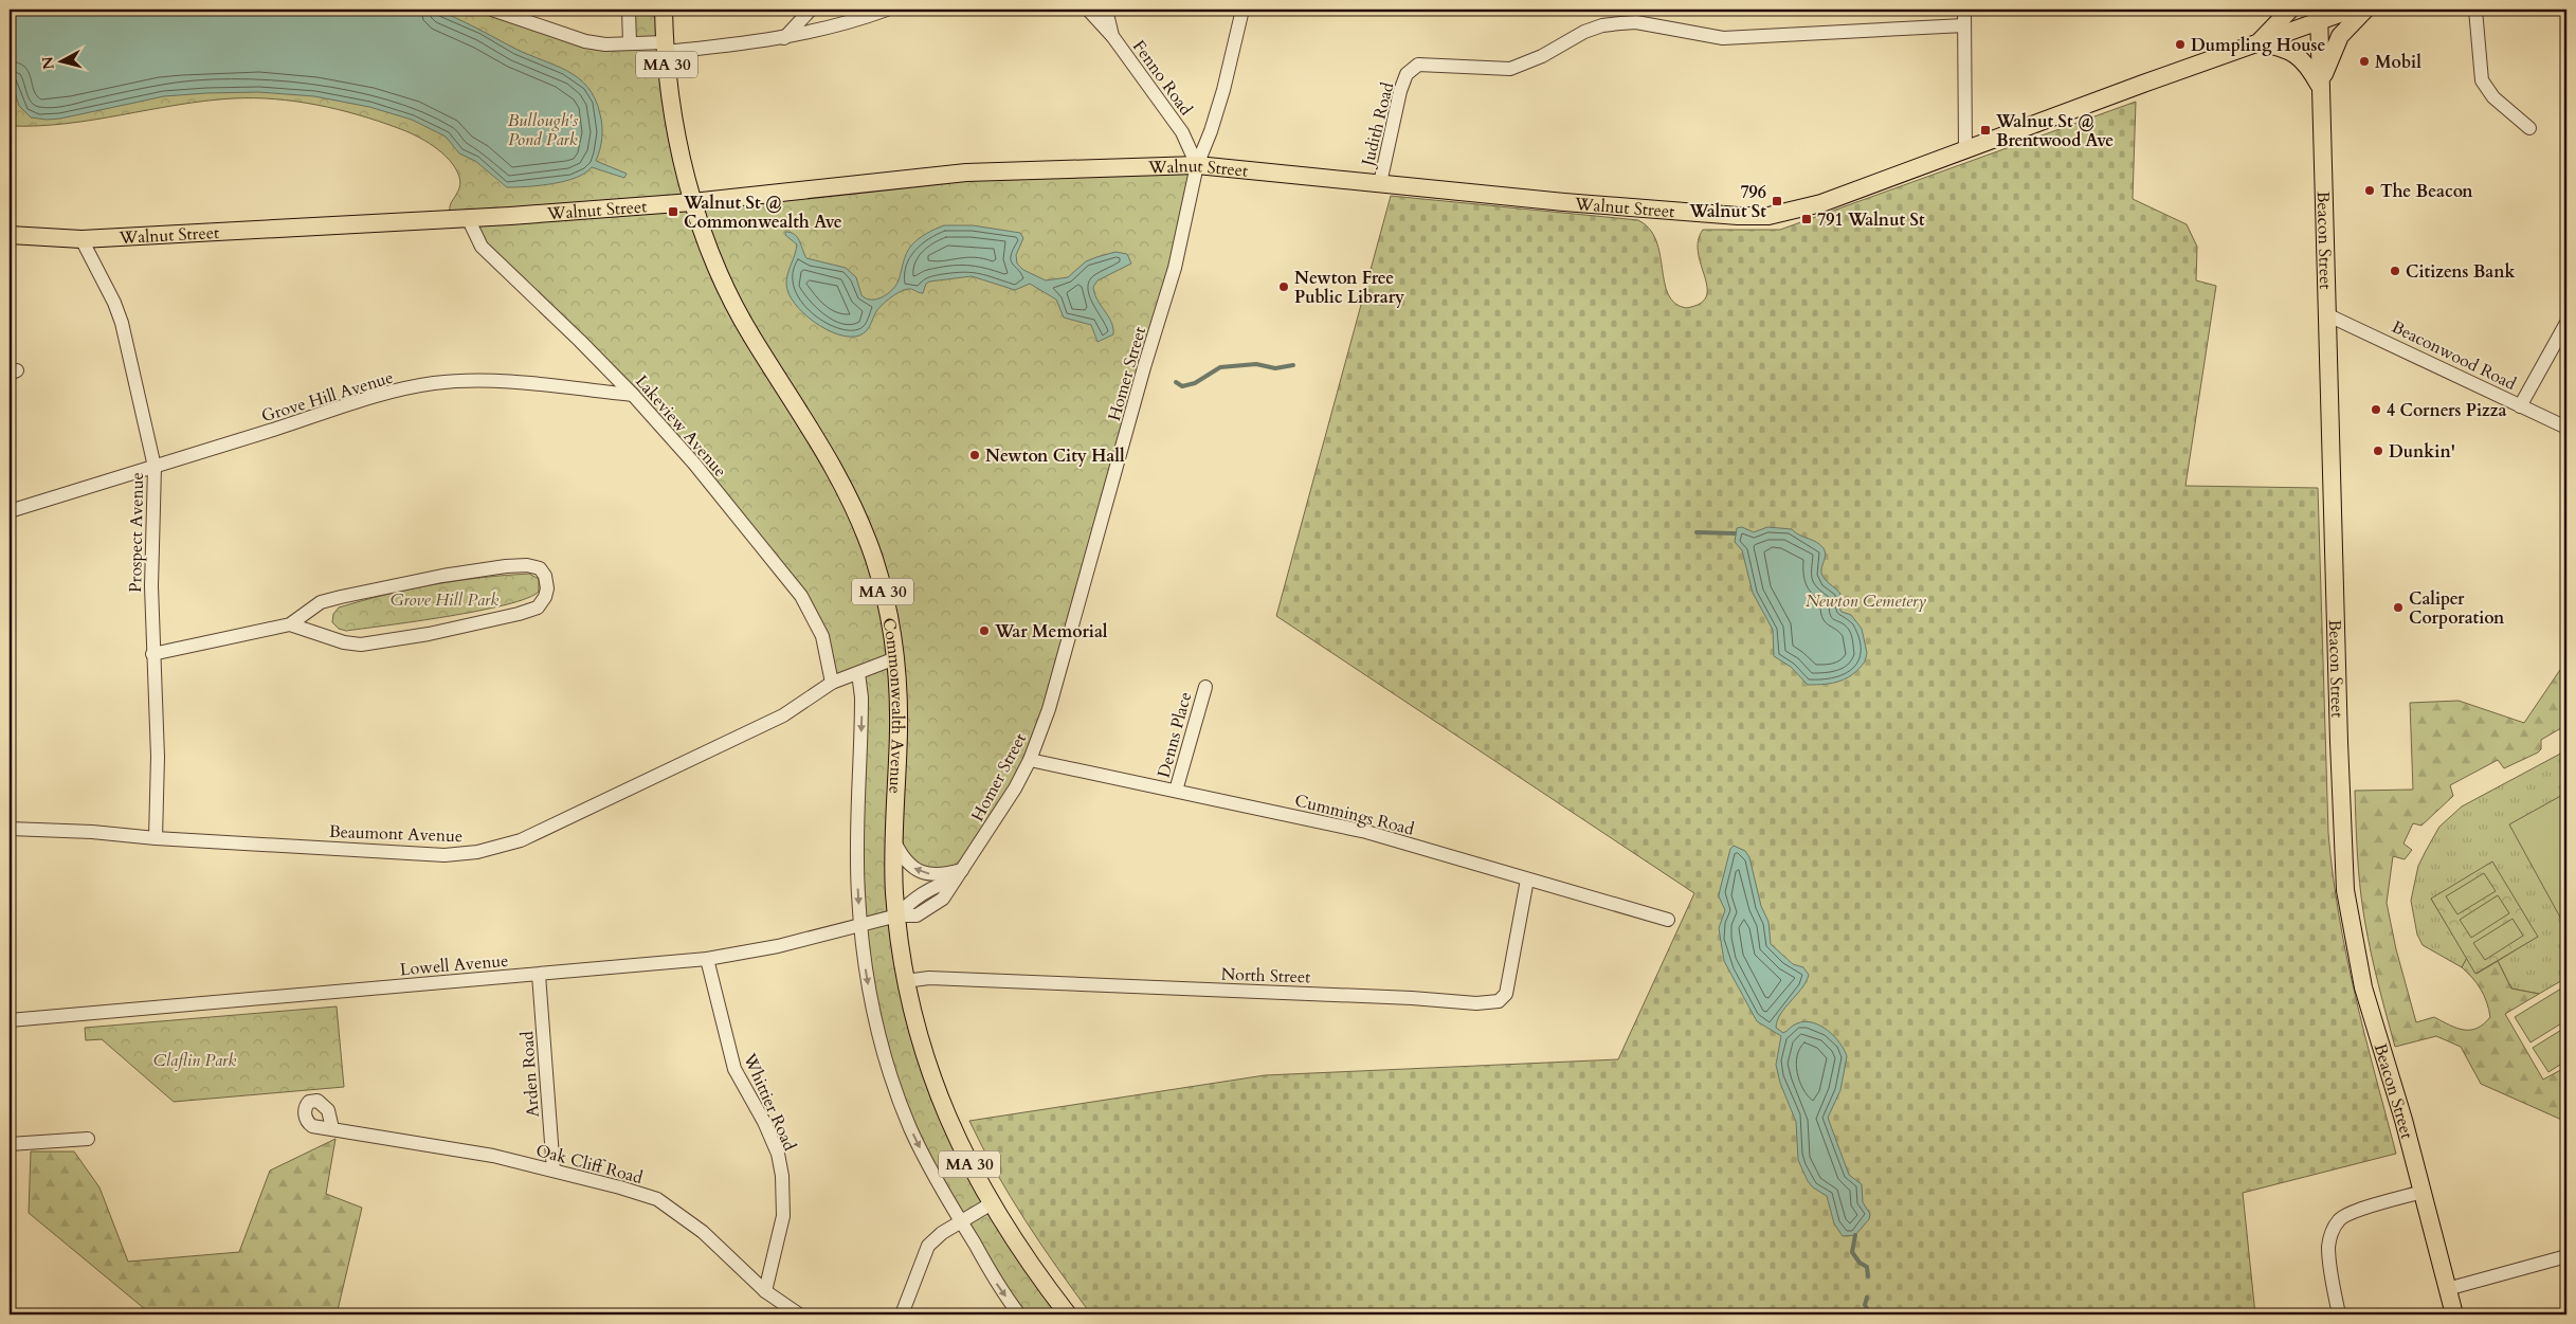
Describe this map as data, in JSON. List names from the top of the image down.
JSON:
{
  "streets": {
    "main road": [
      "MA 30",
      "Walnut Street",
      "Beacon Street",
      "Commonwealth Avenue"
    ],
    "street": [
      "Fenno Road",
      "Judith Road",
      "Beaconwood Road",
      "Homer Street",
      "Grove Hill Avenue",
      "Lakeview Avenue",
      "Prospect Avenue",
      "Denns Place",
      "Cummings Road",
      "Beaumont Avenue",
      "Lowell Avenue",
      "North Street",
      "Arden Road",
      "Whittier Road",
      "Oak Cliff Road"
    ]
  },
  "crossings": [
    ["Fenno Road", "Walnut Street"],
    ["Fenno Road", "Homer Street"],
    ["Judith Road", "Walnut Street"],
    ["Walnut Street", "Beacon Street"],
    ["Walnut Street", "Homer Street"],
    ["Walnut Street", "Lakeview Avenue"],
    ["Walnut Street", "Prospect Avenue"],
    ["Walnut Street", "Commonwealth Avenue"],
    ["Beacon Street", "Beaconwood Road"],
    ["Homer Street", "Commonwealth Avenue"],
    ["Homer Street", "Cummings Road"],
    ["Homer Street", "Lowell Avenue"],
    ["Grove Hill Avenue", "Lakeview Avenue"],
    ["Grove Hill Avenue", "Prospect Avenue"],
    ["Lakeview Avenue", "Beaumont Avenue"],
    ["Prospect Avenue", "Beaumont Avenue"],
    ["Commonwealth Avenue", "Beaumont Avenue"],
    ["Commonwealth Avenue", "Lowell Avenue"],
    ["Commonwealth Avenue", "North Street"],
    ["Denns Place", "Cummings Road"],
    ["Cummings Road", "North Street"],
    ["Lowell Avenue", "Arden Road"],
    ["Lowell Avenue", "Whittier Road"],
    ["Arden Road", "Oak Cliff Road"],
    ["Whittier Road", "Oak Cliff Road"]
  ],
  "parks": [
    "Bullough's Pond Park",
    "Grove Hill Park",
    "Newton Cemetery",
    "Claflin Park"
  ],
  "places": {
    "other": [
      "Dumpling House",
      "Mobil",
      "The Beacon",
      "Citizens Bank",
      "Newton Free Public Library",
      "4 Corners Pizza",
      "Dunkin'",
      "Newton City Hall",
      "Caliper Corporation",
      "War Memorial"
    ],
    "transit": [
      "Walnut St @ Brentwood Ave",
      "796 Walnut St",
      "Walnut St @ Commonwealth Ave",
      "791 Walnut St"
    ]
  },
  "north": "left"
}
